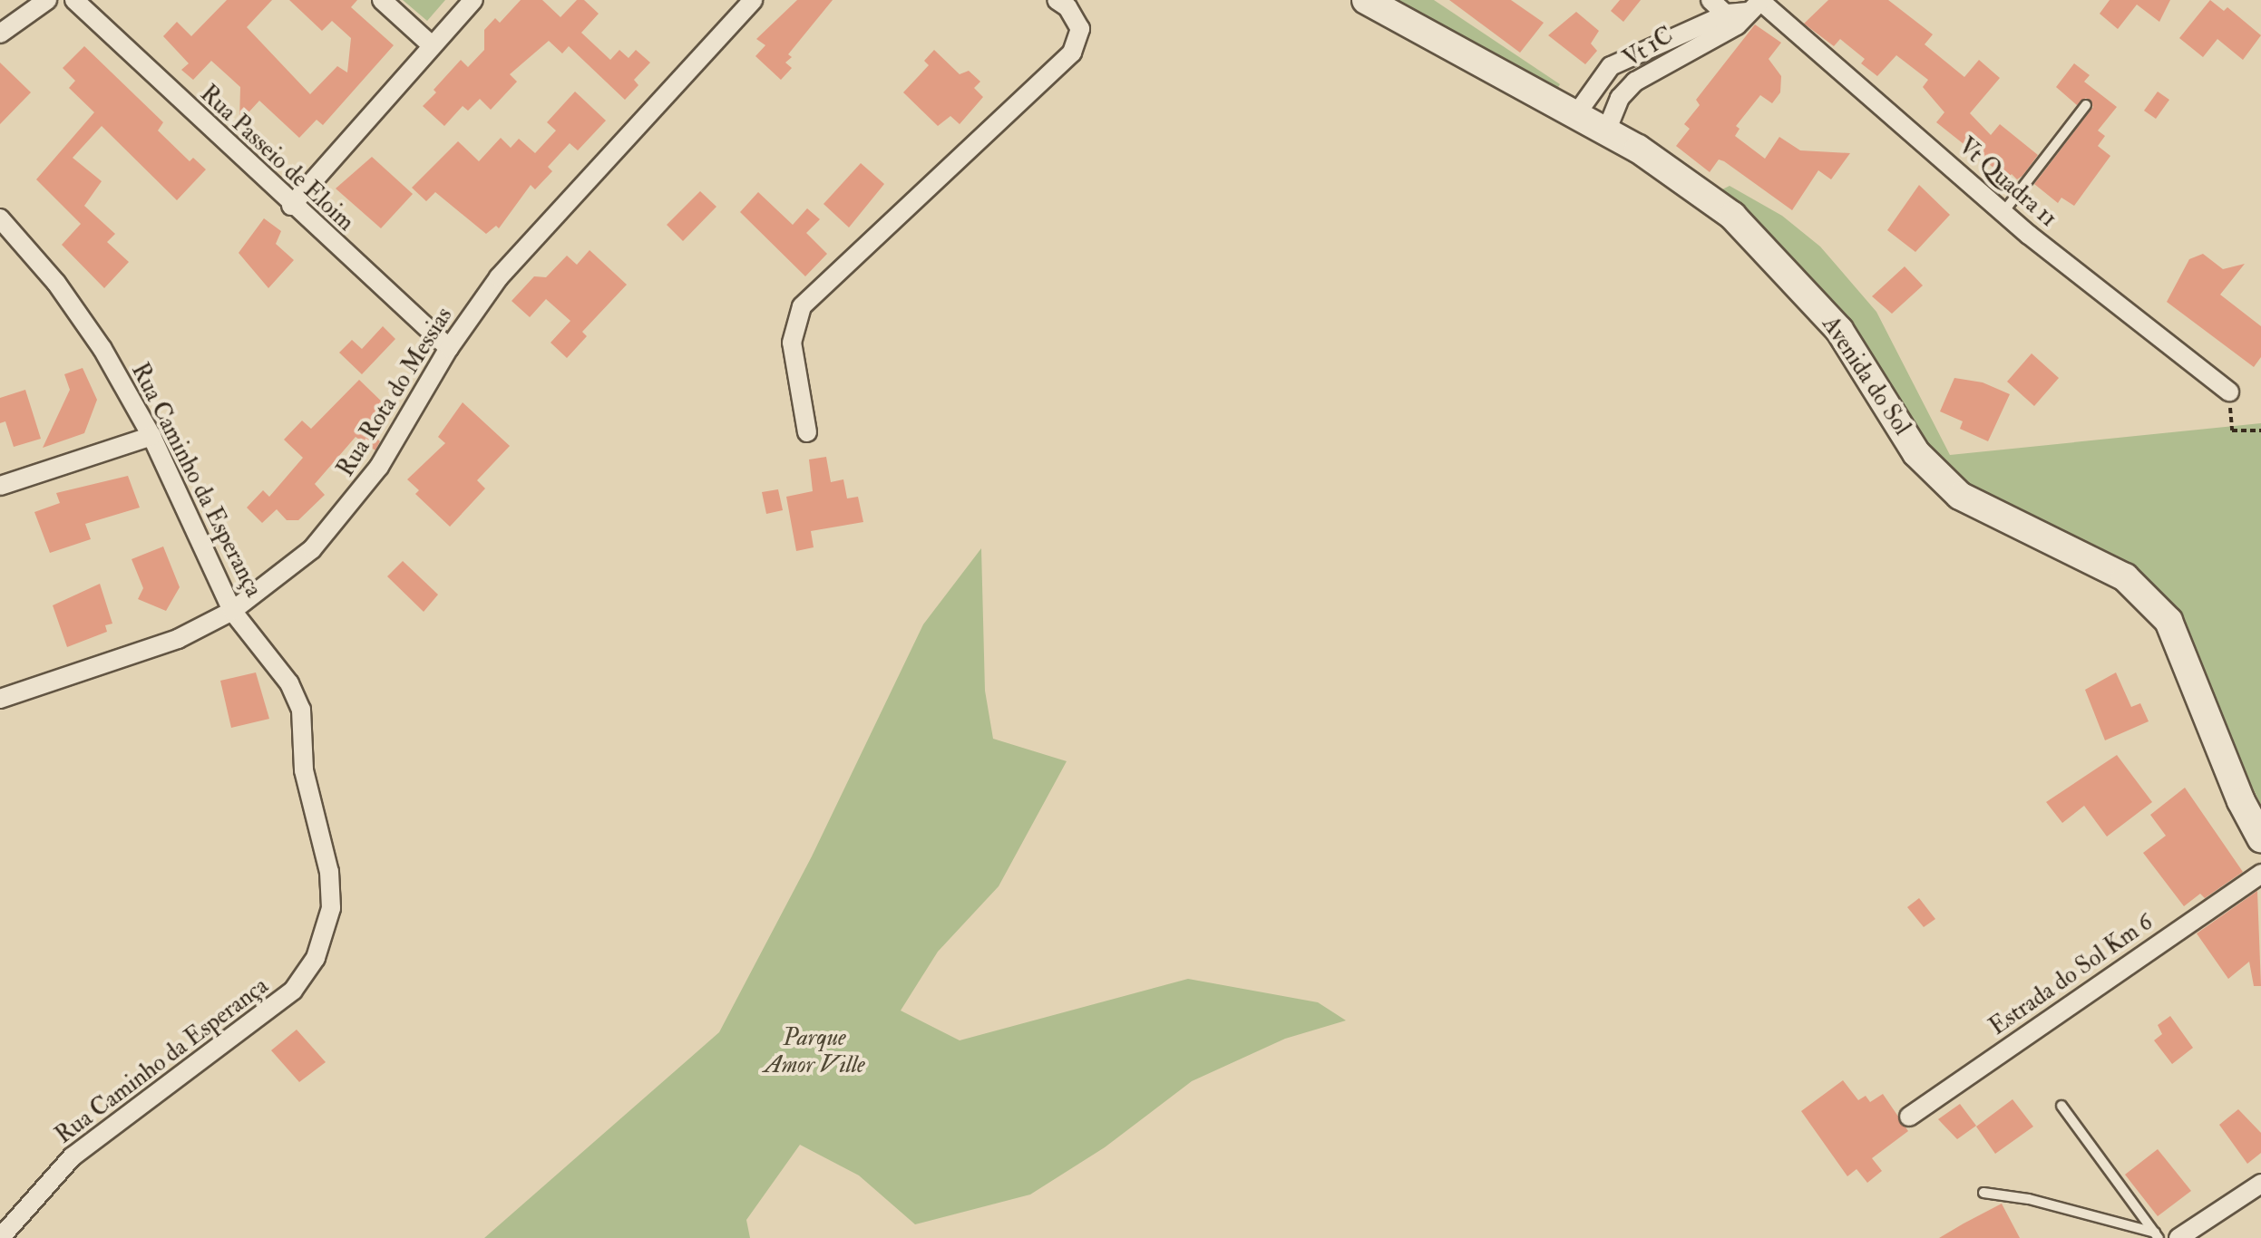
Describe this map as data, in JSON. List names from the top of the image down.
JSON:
{
  "streets": {
    "street": [
      "Vt 1C",
      "Rua Passeio de Eloim",
      "Vt Quadra 11",
      "Avenida do Sol",
      "Rua Rota do Messias",
      "Rua Caminho da Esperança",
      "Estrada do Sol Km 6"
    ]
  },
  "crossings": [
    ["Vt 1C", "Vt Quadra 11"],
    ["Vt 1C", "Avenida do Sol"],
    ["Rua Passeio de Eloim", "Rua Rota do Messias"],
    ["Rua Rota do Messias", "Rua Caminho da Esperança"]
  ],
  "parks": ["Parque Amor Ville"]
}
